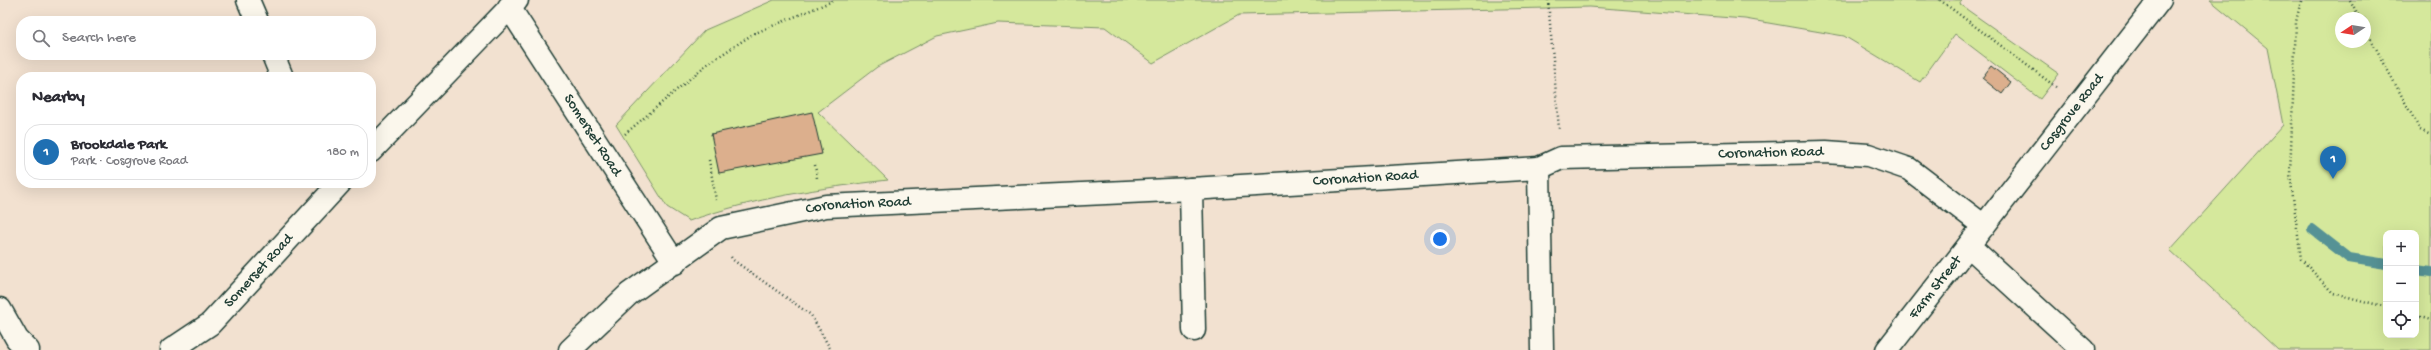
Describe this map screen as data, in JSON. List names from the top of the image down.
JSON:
{
  "streets": {
    "street": [
      "Cosgrove Road",
      "Somerset Road",
      "Coronation Road",
      "Farm Street"
    ]
  },
  "crossings": [
    ["Cosgrove Road", "Coronation Road"],
    ["Cosgrove Road", "Farm Street"],
    ["Somerset Road", "Coronation Road"],
    ["Coronation Road", "Farm Street"]
  ],
  "north": "left",
  "page": {
    "search": "Search here",
    "heading": "Nearby",
    "list": [
      {
        "mark": "1",
        "name": "Brookdale Park",
        "note": "Park · Cosgrove Road",
        "value": "180 m"
      }
    ],
    "pins": "1",
    "map_buttons": ["+", "−"]
  }
}
